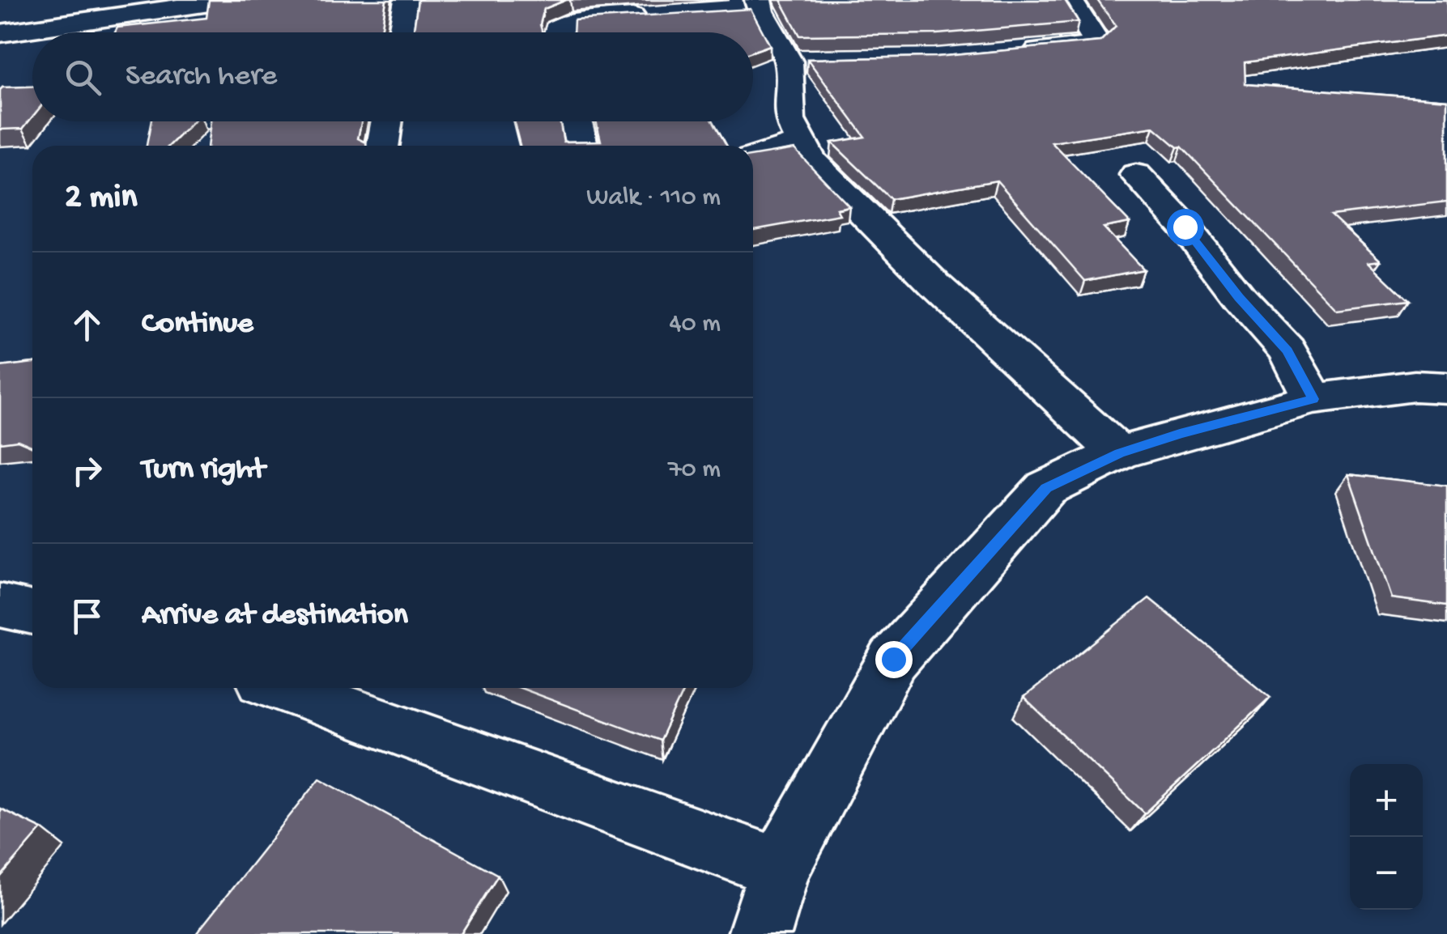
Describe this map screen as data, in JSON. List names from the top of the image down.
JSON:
{
  "page": {
    "search": "Search here",
    "heading": ["2 min", "Walk · 110 m"],
    "list": [
      ["Continue", "40 m"],
      ["Turn right", "70 m"],
      "Arrive at destination"
    ],
    "map_buttons": ["+", "−"]
  }
}
